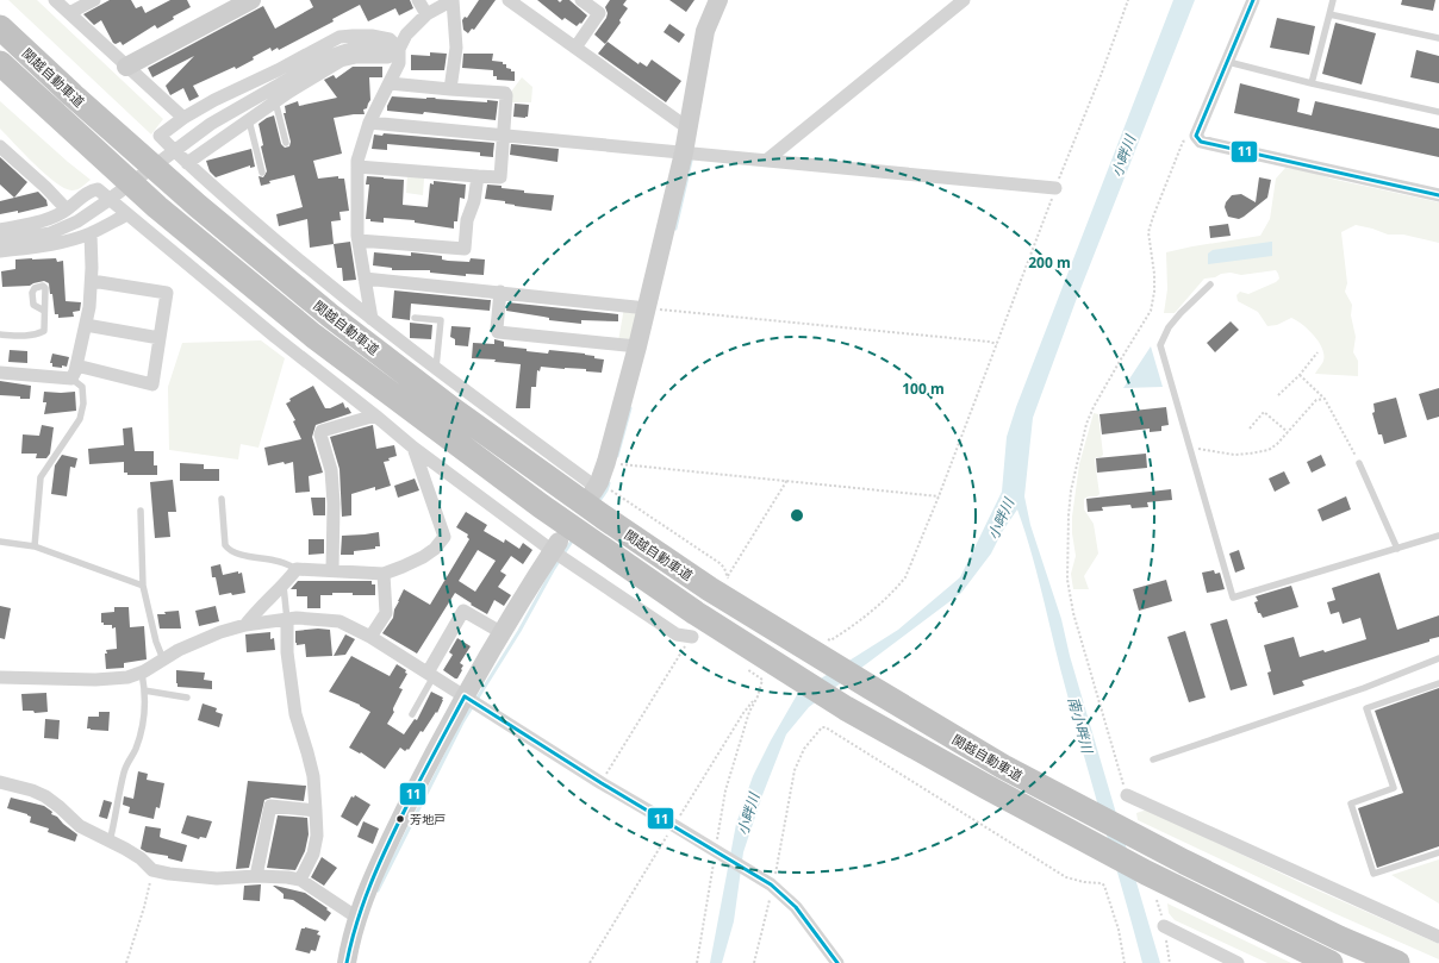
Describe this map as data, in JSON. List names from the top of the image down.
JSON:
{
  "streets": {
    "highway": ["関越自動車道"]
  },
  "water": ["小畔川", "南小畔川"],
  "places": ["芳地戸"],
  "lines": ["transit line 11"],
  "rings": ["200 m", "100 m"]
}
